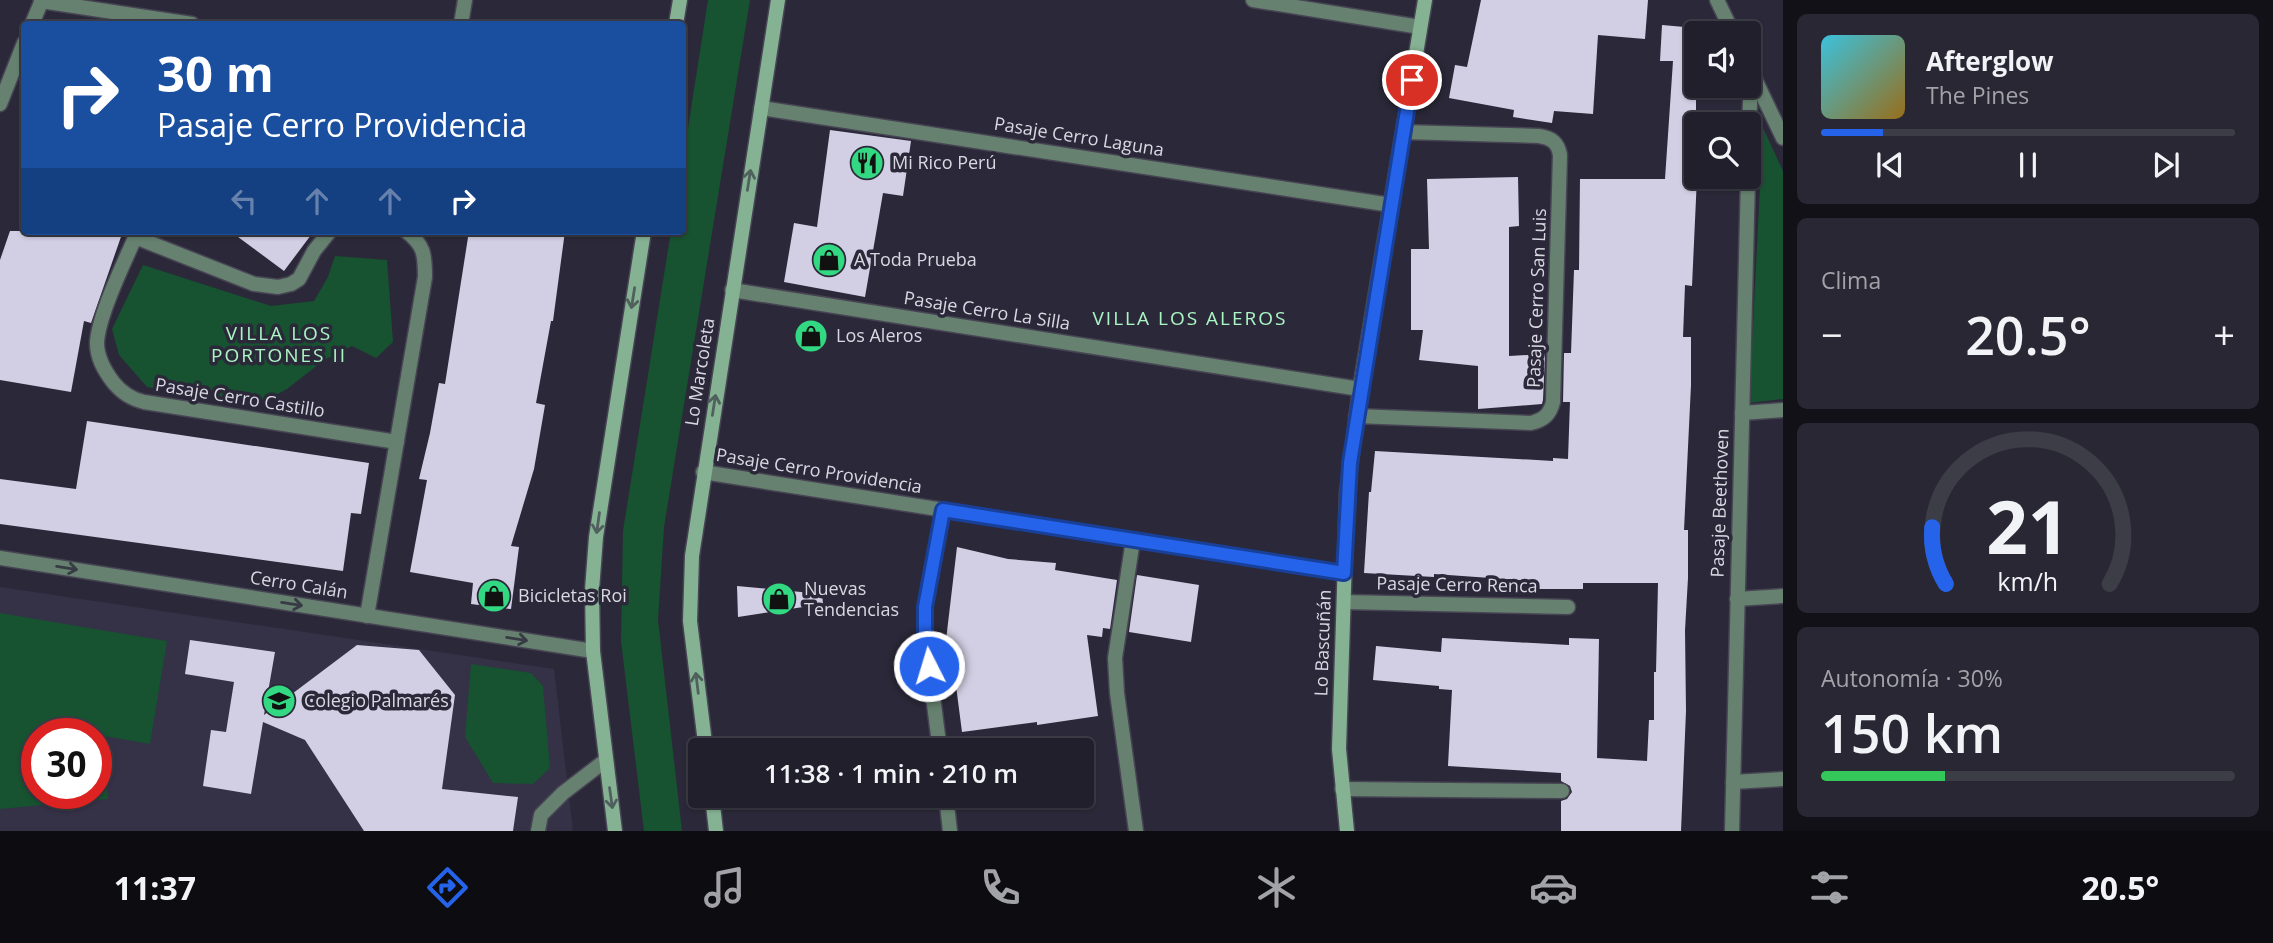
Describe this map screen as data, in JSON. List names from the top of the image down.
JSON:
{
  "streets": {
    "main road": ["Lo Marcoleta", "Lo Bascuñán"],
    "street": [
      "Pasaje Cerro Laguna",
      "Pasaje Cerro San Luis",
      "Pasaje Cerro La Silla",
      "Pasaje Cerro Castillo",
      "Pasaje Cerro Providencia",
      "Pasaje Beethoven",
      "Cerro Calán",
      "Pasaje Cerro Renca"
    ]
  },
  "crossings": [
    ["Pasaje Cerro Laguna", "Lo Marcoleta"],
    ["Pasaje Cerro Laguna", "Lo Bascuñán"],
    ["Pasaje Cerro San Luis", "Lo Bascuñán"],
    ["Pasaje Cerro La Silla", "Lo Marcoleta"],
    ["Pasaje Cerro La Silla", "Lo Bascuñán"],
    ["Lo Marcoleta", "Pasaje Cerro Providencia"],
    ["Pasaje Cerro Providencia", "Lo Bascuñán"],
    ["Pasaje Cerro Renca", "Lo Bascuñán"]
  ],
  "one_way": ["Cerro Calán"],
  "districts": ["VILLA LOS ALEROS", "VILLA LOS PORTONES II"],
  "places": {
    "restaurant": ["Mi Rico Perú"],
    "shop": [
      "A Toda Prueba",
      "Los Aleros",
      "Bicicletas Roi",
      "Nuevas Tendencias"
    ],
    "school or university": ["Colegio Palmarés"]
  },
  "page": {
    "turn": ["30 m", "Pasaje Cerro Providencia"],
    "song": ["Afterglow", "The Pines"],
    "tile": [
      "Clima",
      ["Autonomía · 30%", "150 km"]
    ],
    "heat": ["−", "20.5°", "+"],
    "limit": "30",
    "trip": "11:38 · 1 min · 210 m",
    "tabs": ["11:37", "20.5°"],
    "gauge": ["21", "km/h"]
  }
}
